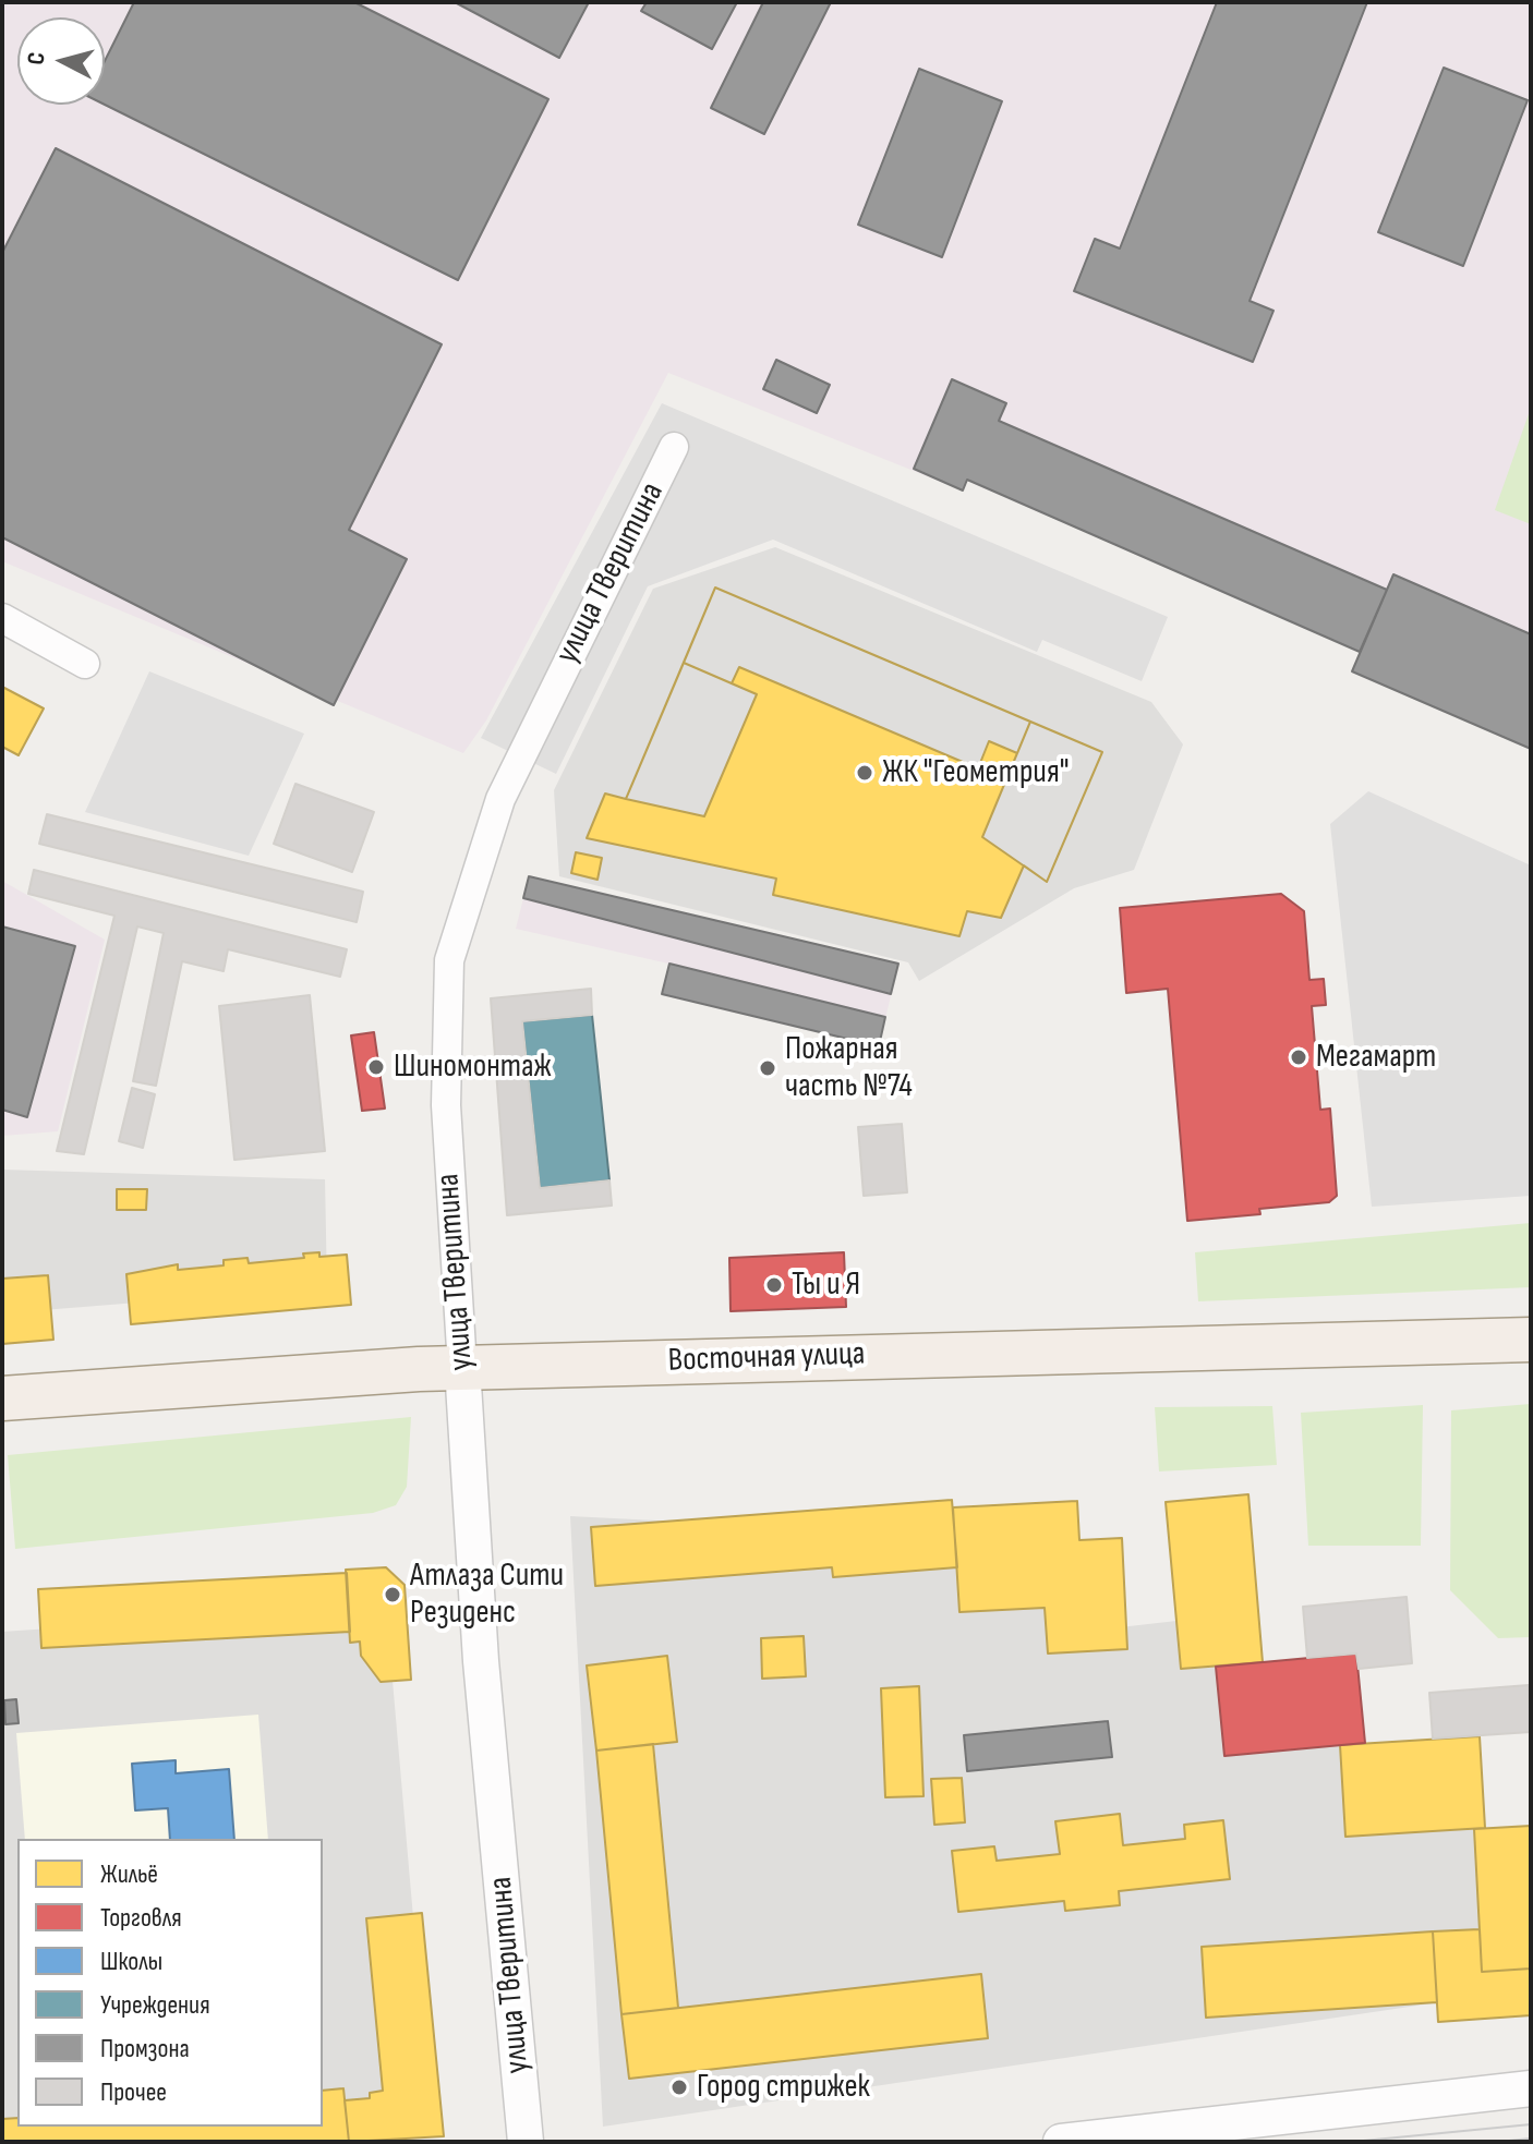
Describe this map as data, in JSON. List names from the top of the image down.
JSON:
{
  "streets": {
    "main road": ["Восточная улица"],
    "street": ["улица Тверитина"]
  },
  "crossings": [
    ["улица Тверитина", "Восточная улица"]
  ],
  "places": [
    "ЖК \"Геометрия\"",
    "Мегамарт",
    "Шиномонтаж",
    "Пожарная часть №74",
    "Ты и Я",
    "Атлаза Сити Резиденс",
    "Город стрижек"
  ],
  "legend": [
    "Жильё",
    "Торговля",
    "Школы",
    "Учреждения",
    "Промзона",
    "Прочее"
  ],
  "north": "left"
}
